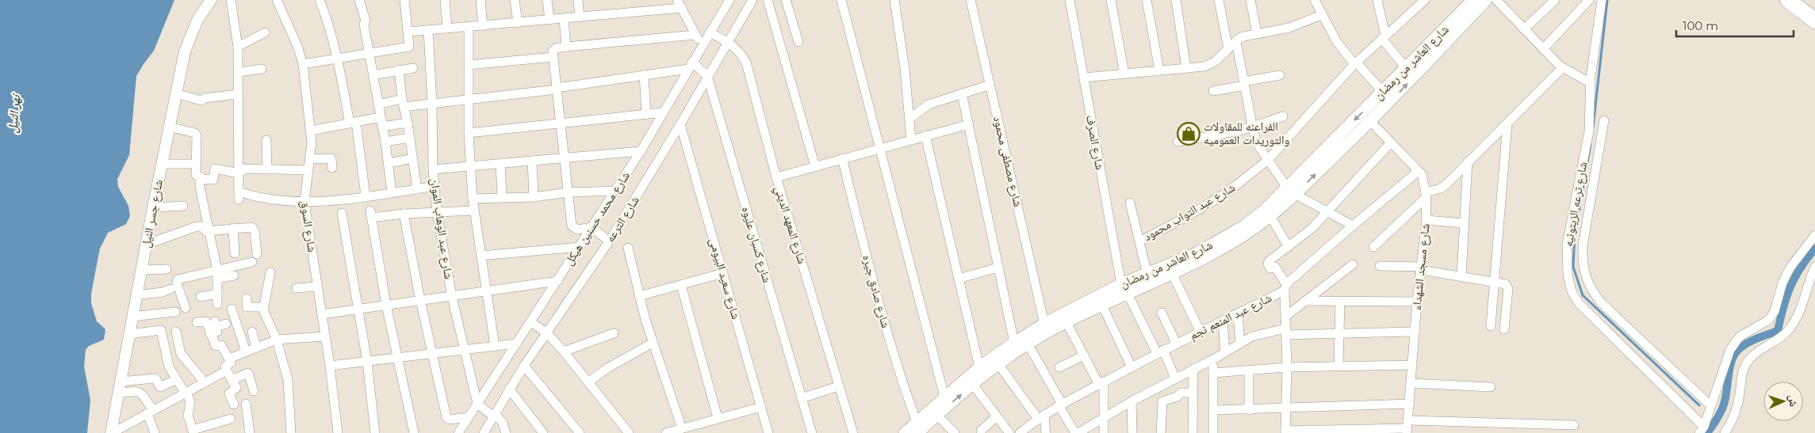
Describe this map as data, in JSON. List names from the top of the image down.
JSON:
{
  "streets": {
    "main road": ["شارع العاشر من رمضان"],
    "street": [
      "شارع الصرف",
      "شارع مصطفى محمود",
      "شارع ترعه الزيتونيه",
      "شارع عبد التواب محمود",
      "شارع جسر النيل",
      "شارع محمد حسنين هيكل",
      "شارع الترعه",
      "شارع المعهد الديني",
      "شارع السوق",
      "شارع عبد الوهاب الموان",
      "شارع كسبان عليوه",
      "شارع مسجد الشهداء",
      "شارع سعيد البيومى",
      "شارع صادق جيره",
      "شارع عبد المنعم نجم"
    ]
  },
  "crossings": [
    ["شارع العاشر من رمضان", "شارع الصرف"],
    ["شارع العاشر من رمضان", "شارع مصطفى محمود"],
    ["شارع العاشر من رمضان", "شارع مسجد الشهداء"],
    ["شارع العاشر من رمضان", "شارع صادق جيره"],
    ["شارع الصرف", "شارع عبد المنعم نجم"],
    ["شارع محمد حسنين هيكل", "شارع المعهد الديني"],
    ["شارع محمد حسنين هيكل", "شارع عبد الوهاب الموان"],
    ["شارع الترعه", "شارع المعهد الديني"],
    ["شارع الترعه", "شارع كسبان عليوه"],
    ["شارع الترعه", "شارع سعيد البيومى"],
    ["شارع مسجد الشهداء", "شارع عبد المنعم نجم"]
  ],
  "water": ["نهر النيل"],
  "places": {
    "shop": ["الفراعنه للمقاولات والتوريدات العموميه"]
  },
  "scale_bar": "100 m",
  "north": "right"
}
